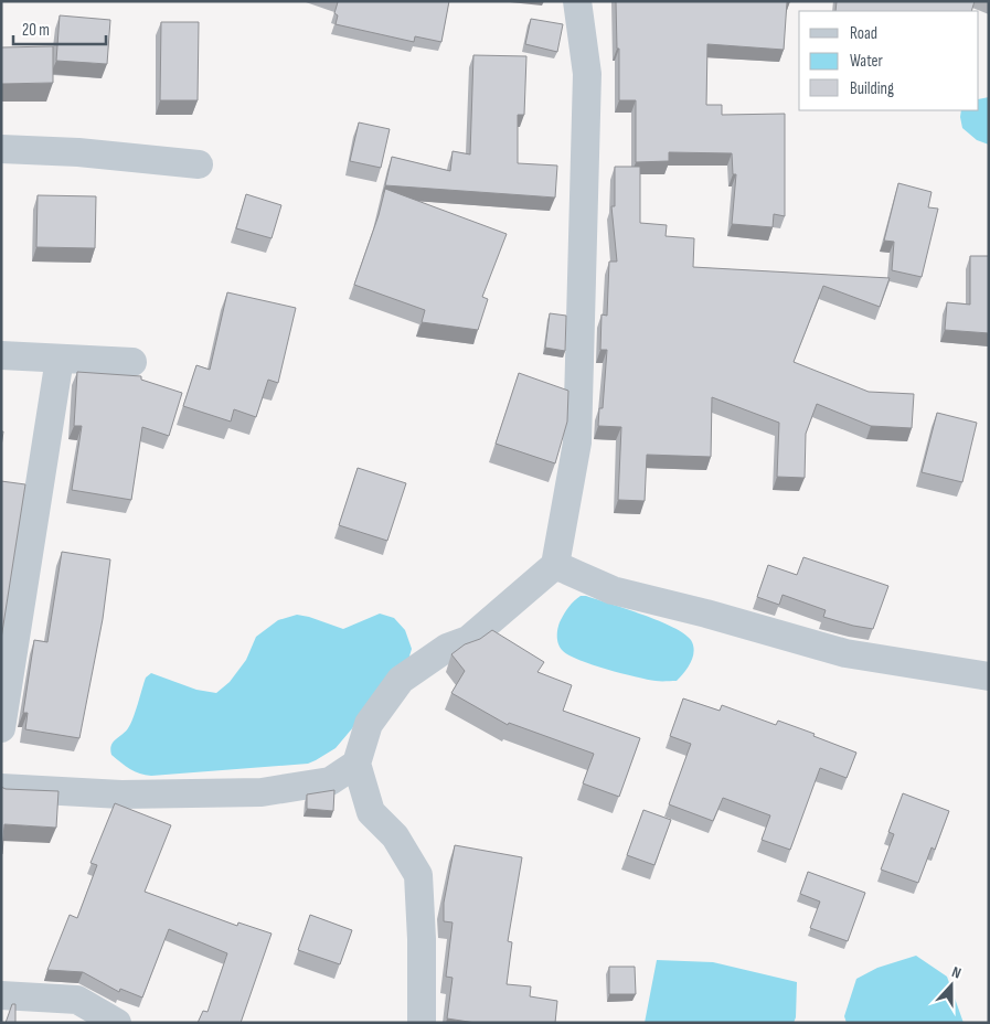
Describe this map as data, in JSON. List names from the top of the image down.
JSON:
{
  "legend": ["Road", "Water", "Building"],
  "scale_bar": "20 m",
  "north": "top"
}
